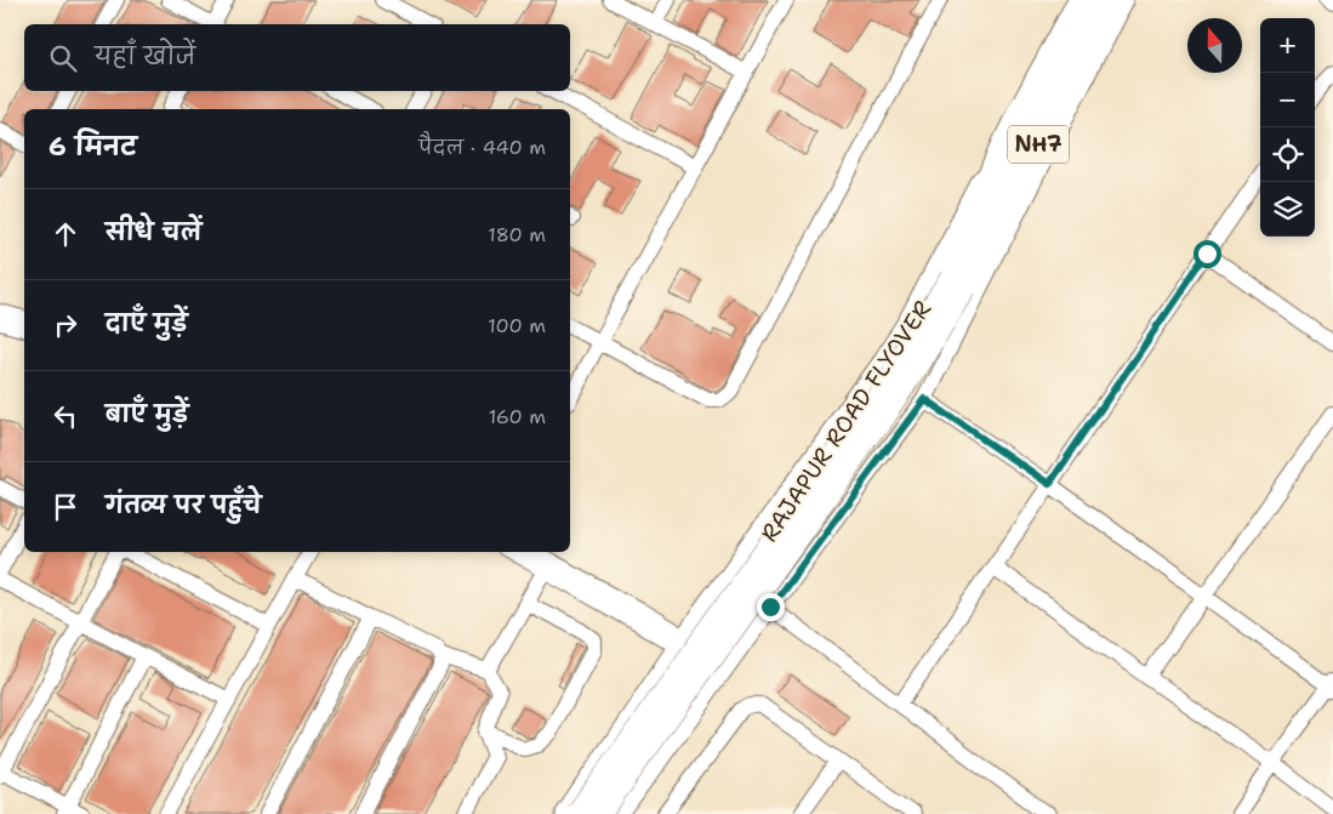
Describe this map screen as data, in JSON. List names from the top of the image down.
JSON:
{
  "streets": {
    "highway": ["NH7", "RAJAPUR ROAD FLYOVER"]
  },
  "crossings": [
    ["NH7", "RAJAPUR ROAD FLYOVER"]
  ],
  "north": "top",
  "page": {
    "map_buttons": ["+", "−"],
    "search": "यहाँ खोजें",
    "heading": ["6 मिनट", "पैदल · 440 m"],
    "list": [
      ["सीधे चलें", "180 m"],
      ["दाएँ मुड़ें", "100 m"],
      ["बाएँ मुड़ें", "160 m"],
      "गंतव्य पर पहुँचे"
    ]
  }
}
